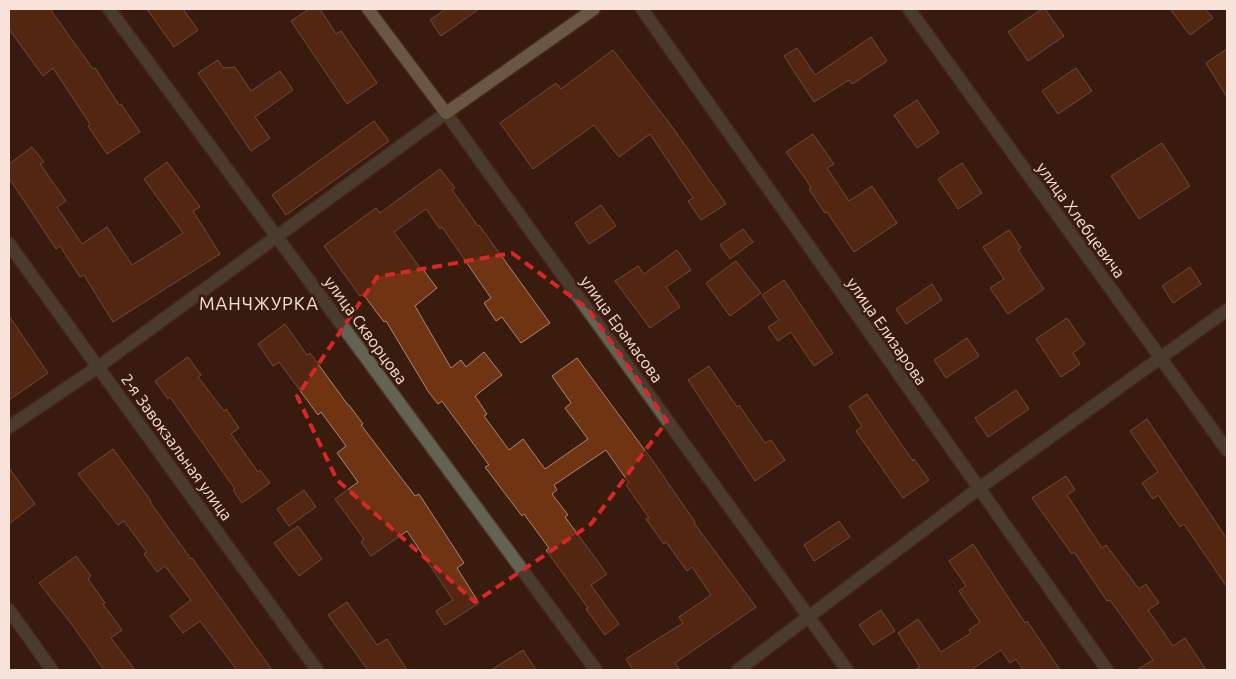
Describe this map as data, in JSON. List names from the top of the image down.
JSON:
{
  "streets": {
    "main road": ["улица Ерамасова"],
    "street": [
      "улица Хлебцевича",
      "улица Скворцова",
      "улица Елизарова",
      "2-я Завокзальная улица"
    ]
  },
  "districts": ["МАНЧЖУРКА"]
}
